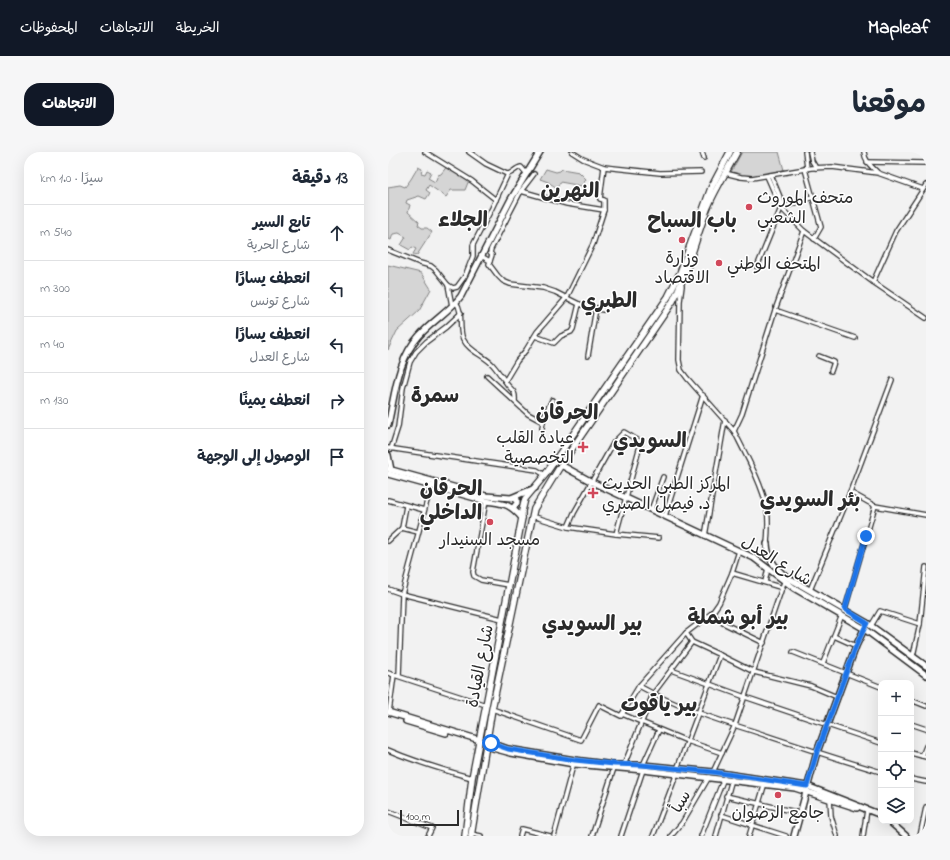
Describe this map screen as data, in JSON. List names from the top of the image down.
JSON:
{
  "streets": {
    "main road": ["شارع القيادة"],
    "street": ["شارع العدل", "سبأ"]
  },
  "crossings": [
    ["شارع العدل", "سبأ"]
  ],
  "districts": [
    "النهرين",
    "الجلاء",
    "باب السباح",
    "الطبري",
    "سمرة",
    "الحرقان",
    "السويدي",
    "الحرقان الداخلي",
    "بئر السويدي",
    "بير أبو شملة",
    "بير السويدي",
    "بير ياقوت"
  ],
  "places": {
    "other": [
      "متحف الموروث الشعبي",
      "وزارة الاقتصاد",
      "المتحف الوطني",
      "مسجد السنيدار",
      "جامع الرضوان"
    ],
    "health": ["عيادة القلب التخصصية", "المركز الطبي الحديث د. فيصل الصبري"]
  },
  "scale_bar": "100 m",
  "page": {
    "header": "Mapleaf",
    "nav": ["الخريطة", "الاتجاهات", "المحفوظات"],
    "title": "موقعنا",
    "buttons": "الاتجاهات",
    "heading": ["13 دقيقة", "سيرًا · 1.0 km"],
    "list": [
      ["تابع السير", "شارع الحرية", "540 m"],
      ["انعطف يسارًا", "شارع تونس", "300 m"],
      ["انعطف يسارًا", "شارع العدل", "40 m"],
      ["انعطف يمينًا", "130 m"],
      "الوصول إلى الوجهة"
    ],
    "map_buttons": ["+", "−"],
    "scale": "100 m"
  }
}
